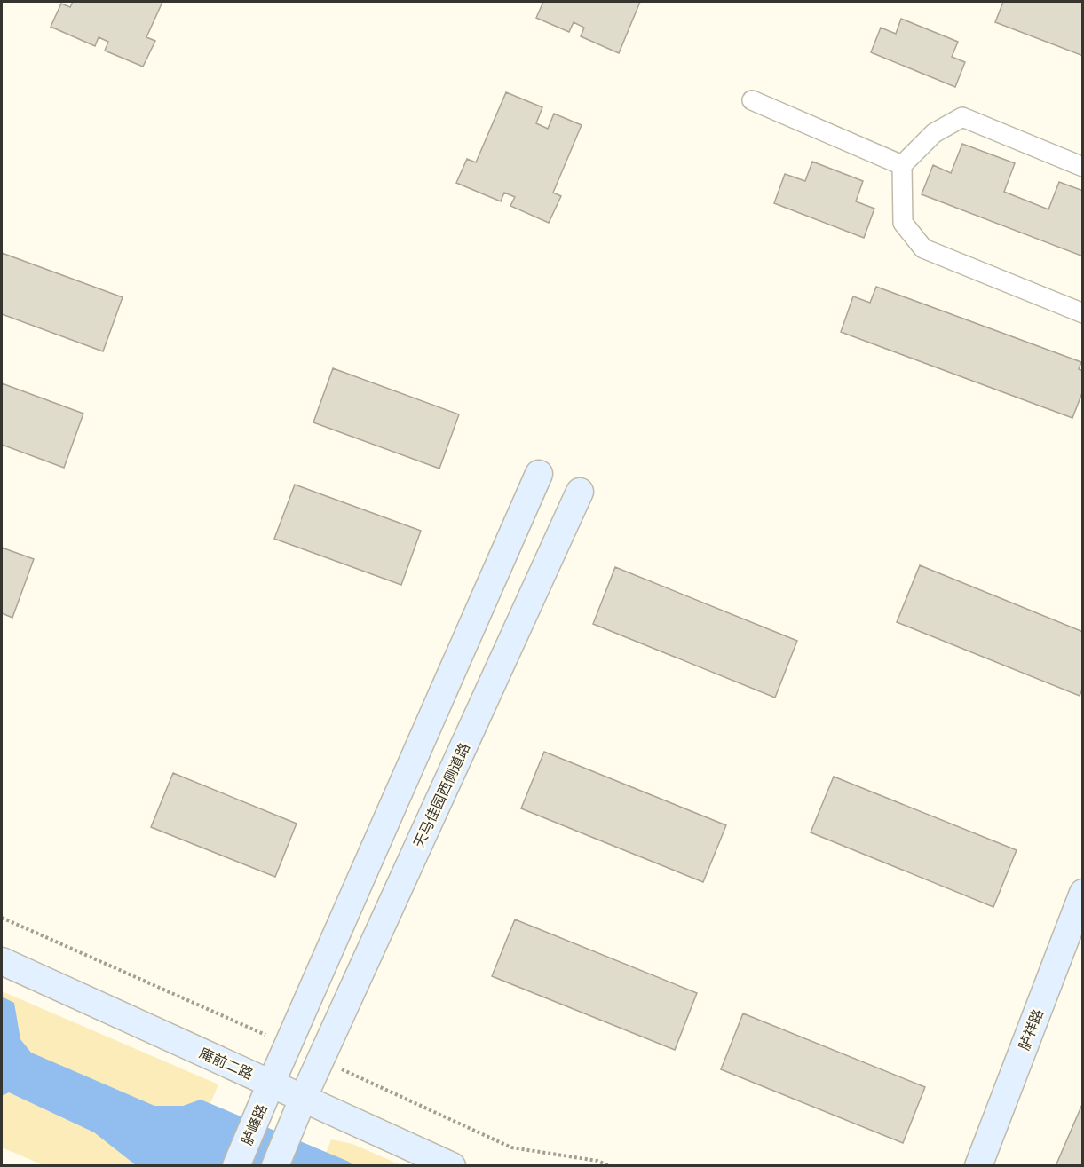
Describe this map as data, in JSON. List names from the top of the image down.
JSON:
{
  "streets": {
    "street": [
      "天马佳园西侧道路",
      "胪祥路",
      "庵前二路",
      "胪峰路"
    ]
  },
  "crossings": [
    ["天马佳园西侧道路", "庵前二路"],
    ["庵前二路", "胪峰路"]
  ]
}
